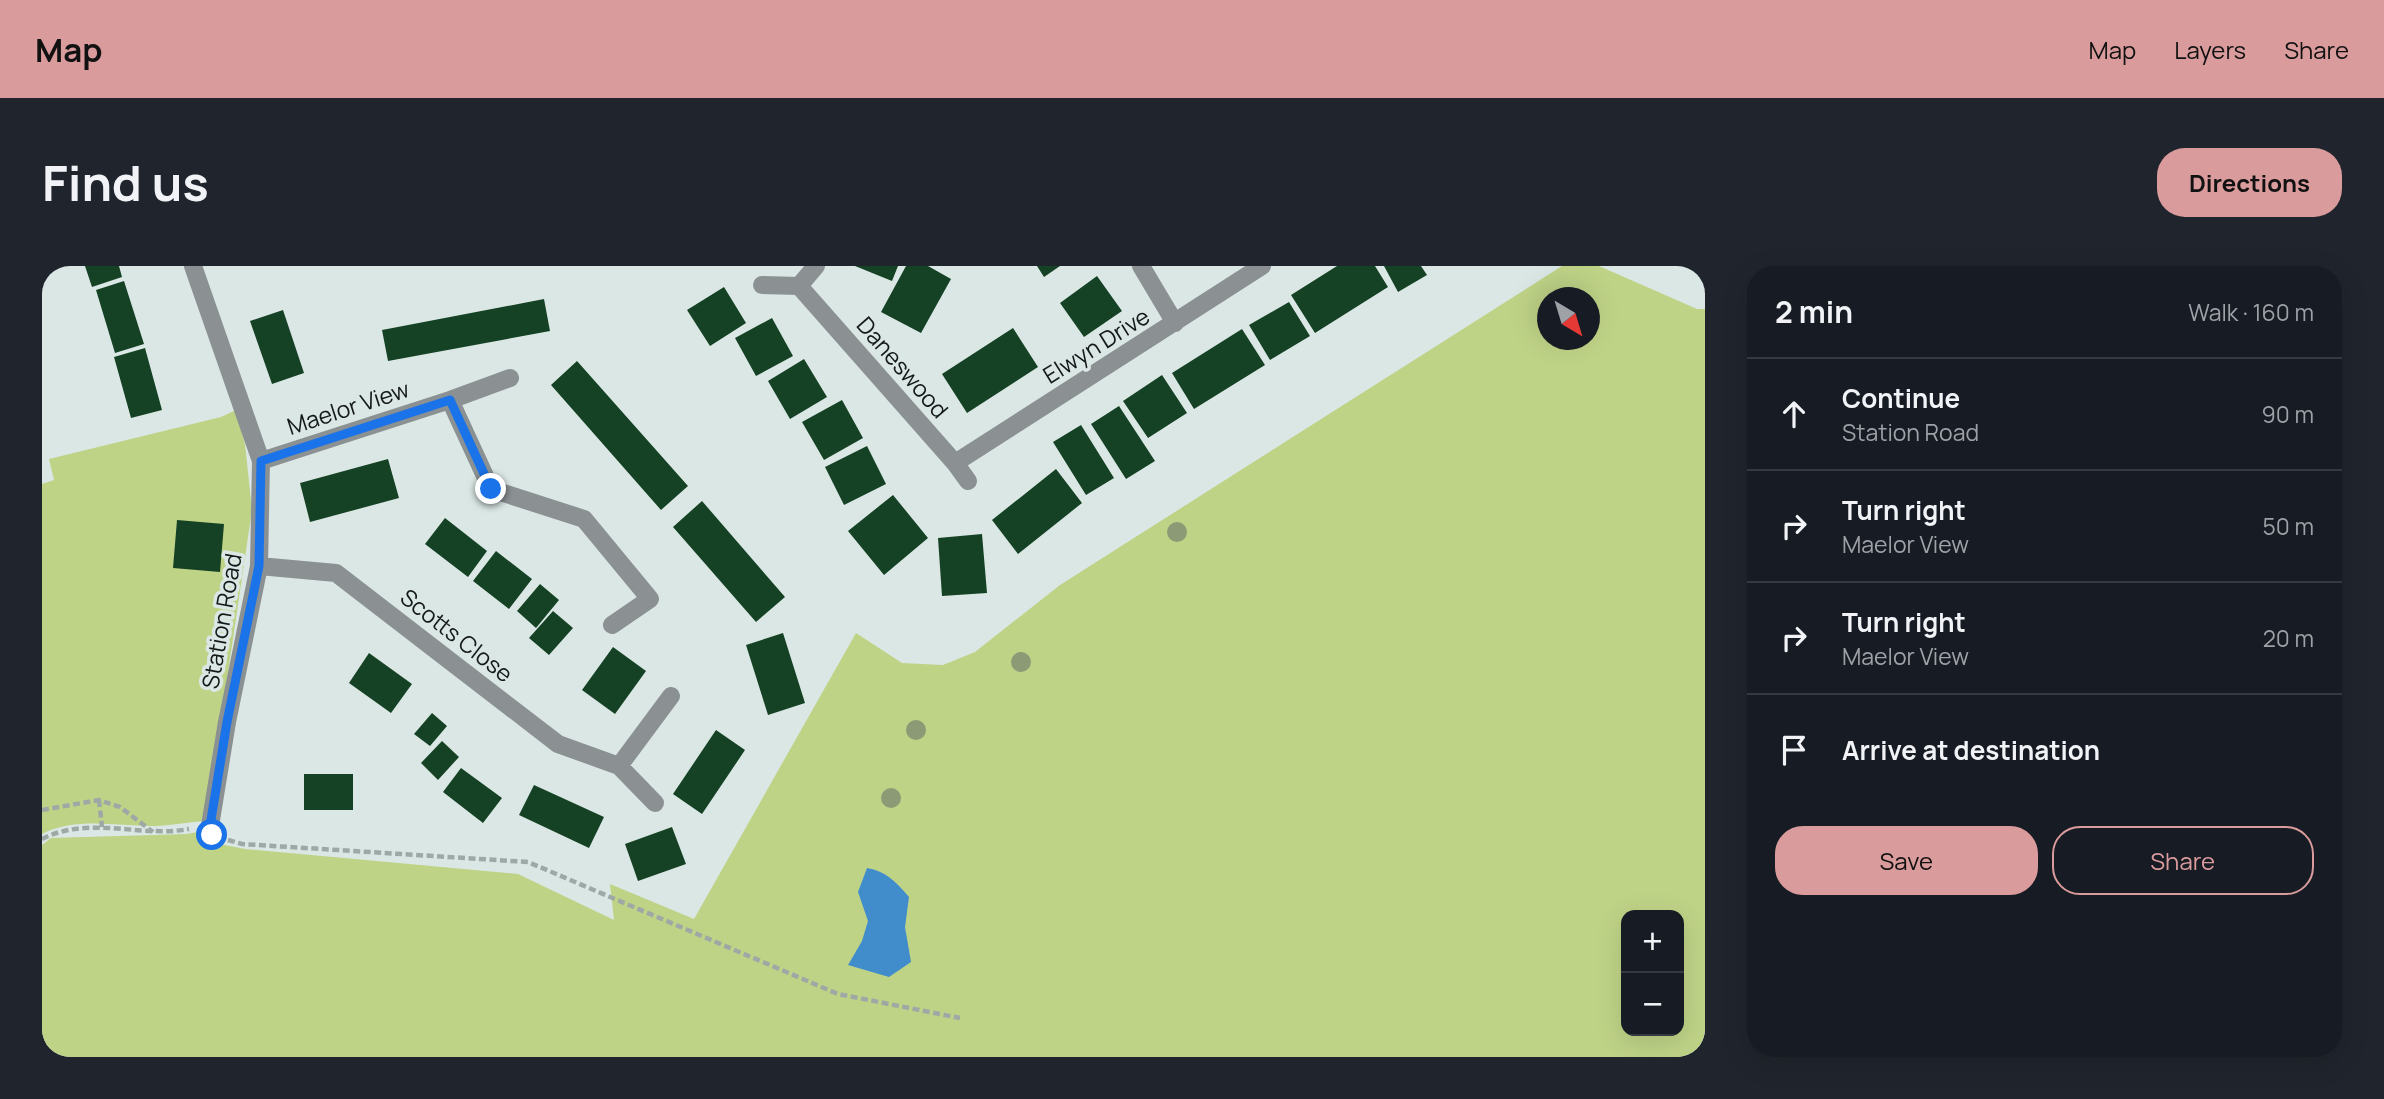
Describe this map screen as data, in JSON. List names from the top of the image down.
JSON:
{
  "streets": {
    "street": [
      "Elwyn Drive",
      "Daneswood",
      "Maelor View",
      "Station Road",
      "Scotts Close"
    ]
  },
  "crossings": [
    ["Elwyn Drive", "Daneswood"],
    ["Maelor View", "Station Road"],
    ["Station Road", "Scotts Close"]
  ],
  "north": "bottom right",
  "page": {
    "header": "Map",
    "nav": ["Map", "Layers", "Share"],
    "buttons": [
      "Directions",
      ["Save", "Share"]
    ],
    "title": "Find us",
    "heading": ["2 min", "Walk · 160 m"],
    "list": [
      ["Continue", "Station Road", "90 m"],
      ["Turn right", "Maelor View", "50 m"],
      ["Turn right", "Maelor View", "20 m"],
      "Arrive at destination"
    ],
    "map_buttons": ["+", "−"]
  }
}
